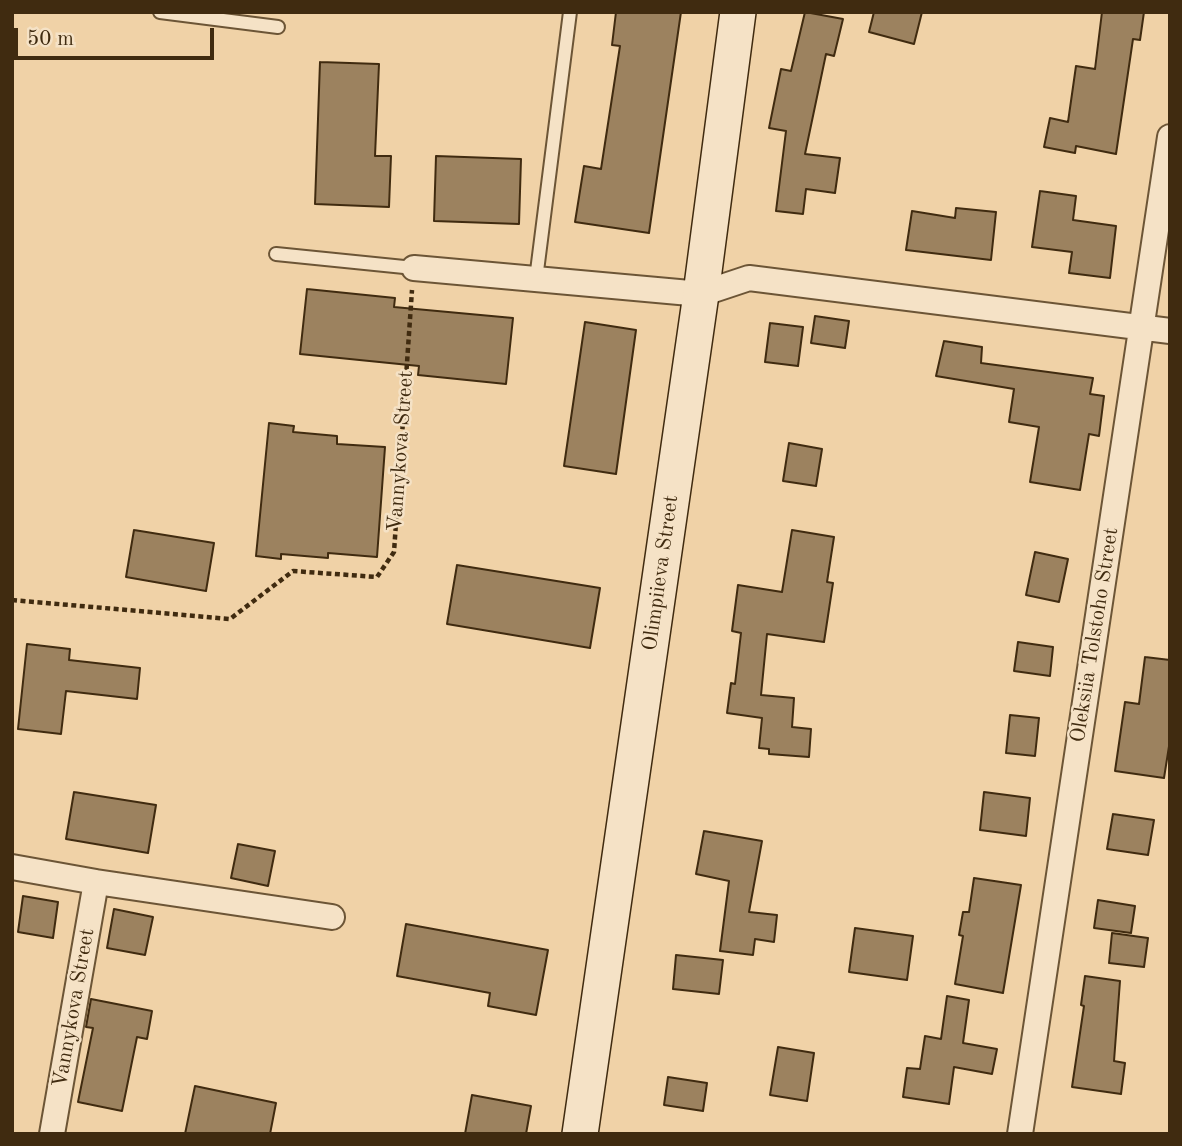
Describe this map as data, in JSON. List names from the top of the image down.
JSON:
{
  "streets": {
    "main road": ["Olimpiieva Street"],
    "street": ["Vannykova Street", "Oleksiia Tolstoho Street"]
  },
  "scale_bar": "50 m"
}
